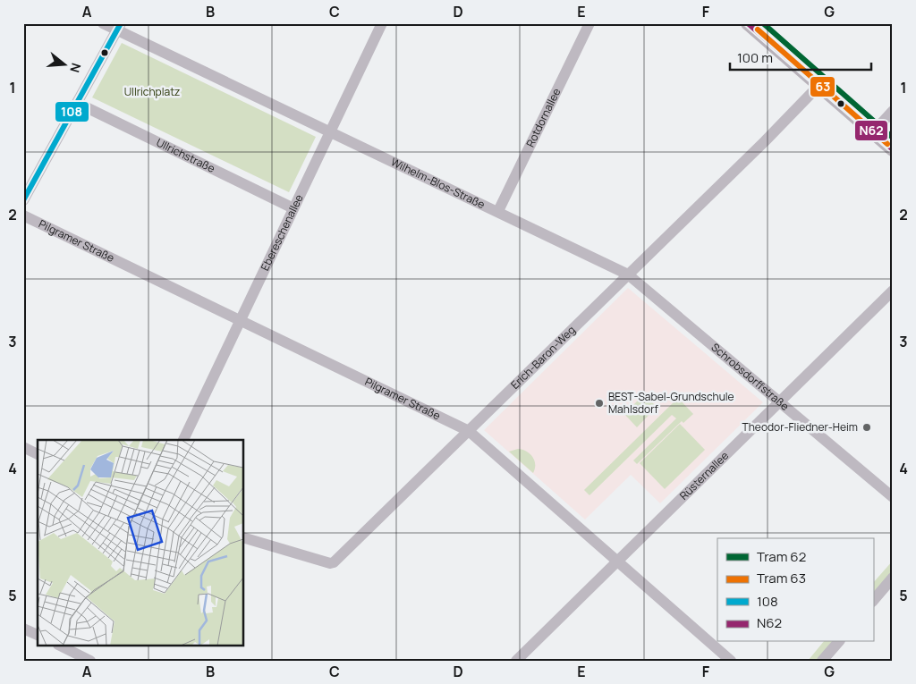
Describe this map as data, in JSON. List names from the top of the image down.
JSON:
{
  "streets": {
    "street": [
      "Rotdornallee",
      "Ullrichstraße",
      "Wilhelm-Blos-Straße",
      "Ebereschenallee",
      "Pilgramer Straße",
      "Erich-Baron-Weg",
      "Schrobsdorffstraße",
      "Rüsternallee"
    ]
  },
  "crossings": [
    ["Rotdornallee", "Wilhelm-Blos-Straße"],
    ["Ullrichstraße", "Ebereschenallee"],
    ["Wilhelm-Blos-Straße", "Ebereschenallee"],
    ["Wilhelm-Blos-Straße", "Erich-Baron-Weg"],
    ["Wilhelm-Blos-Straße", "Schrobsdorffstraße"],
    ["Ebereschenallee", "Pilgramer Straße"],
    ["Pilgramer Straße", "Erich-Baron-Weg"],
    ["Pilgramer Straße", "Rüsternallee"],
    ["Erich-Baron-Weg", "Schrobsdorffstraße"],
    ["Schrobsdorffstraße", "Rüsternallee"]
  ],
  "parks": ["Ullrichplatz"],
  "places": ["BEST-Sabel-Grundschule Mahlsdorf", "Theodor-Fliedner-Heim"],
  "lines": [
    "tram line 62",
    "transit line 108",
    "transit line N62",
    "tram line 63"
  ],
  "legend": [
    "Tram 62",
    "Tram 63",
    "108",
    "N62"
  ],
  "scale_bar": "100 m",
  "north": "right",
  "grid": {
    "columns": [
      "A",
      "B",
      "C",
      "D",
      "E",
      "F",
      "G"
    ],
    "rows": [
      "1",
      "2",
      "3",
      "4",
      "5"
    ]
  }
}
